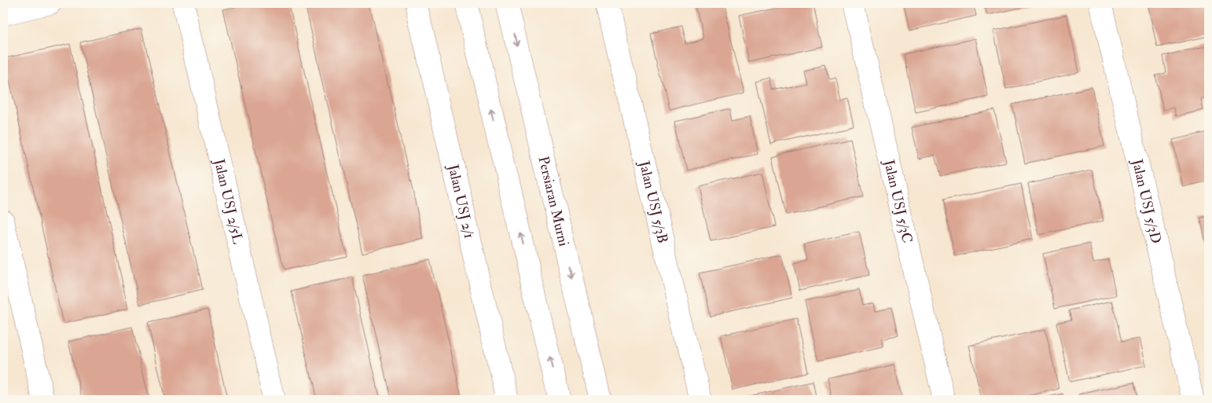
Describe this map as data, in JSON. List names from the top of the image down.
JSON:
{
  "streets": {
    "street": [
      "Jalan USJ 2/5L",
      "Jalan USJ 2/1",
      "Persiaran Murni",
      "Jalan USJ 5/3B",
      "Jalan USJ 5/3C",
      "Jalan USJ 5/3D"
    ]
  }
}
